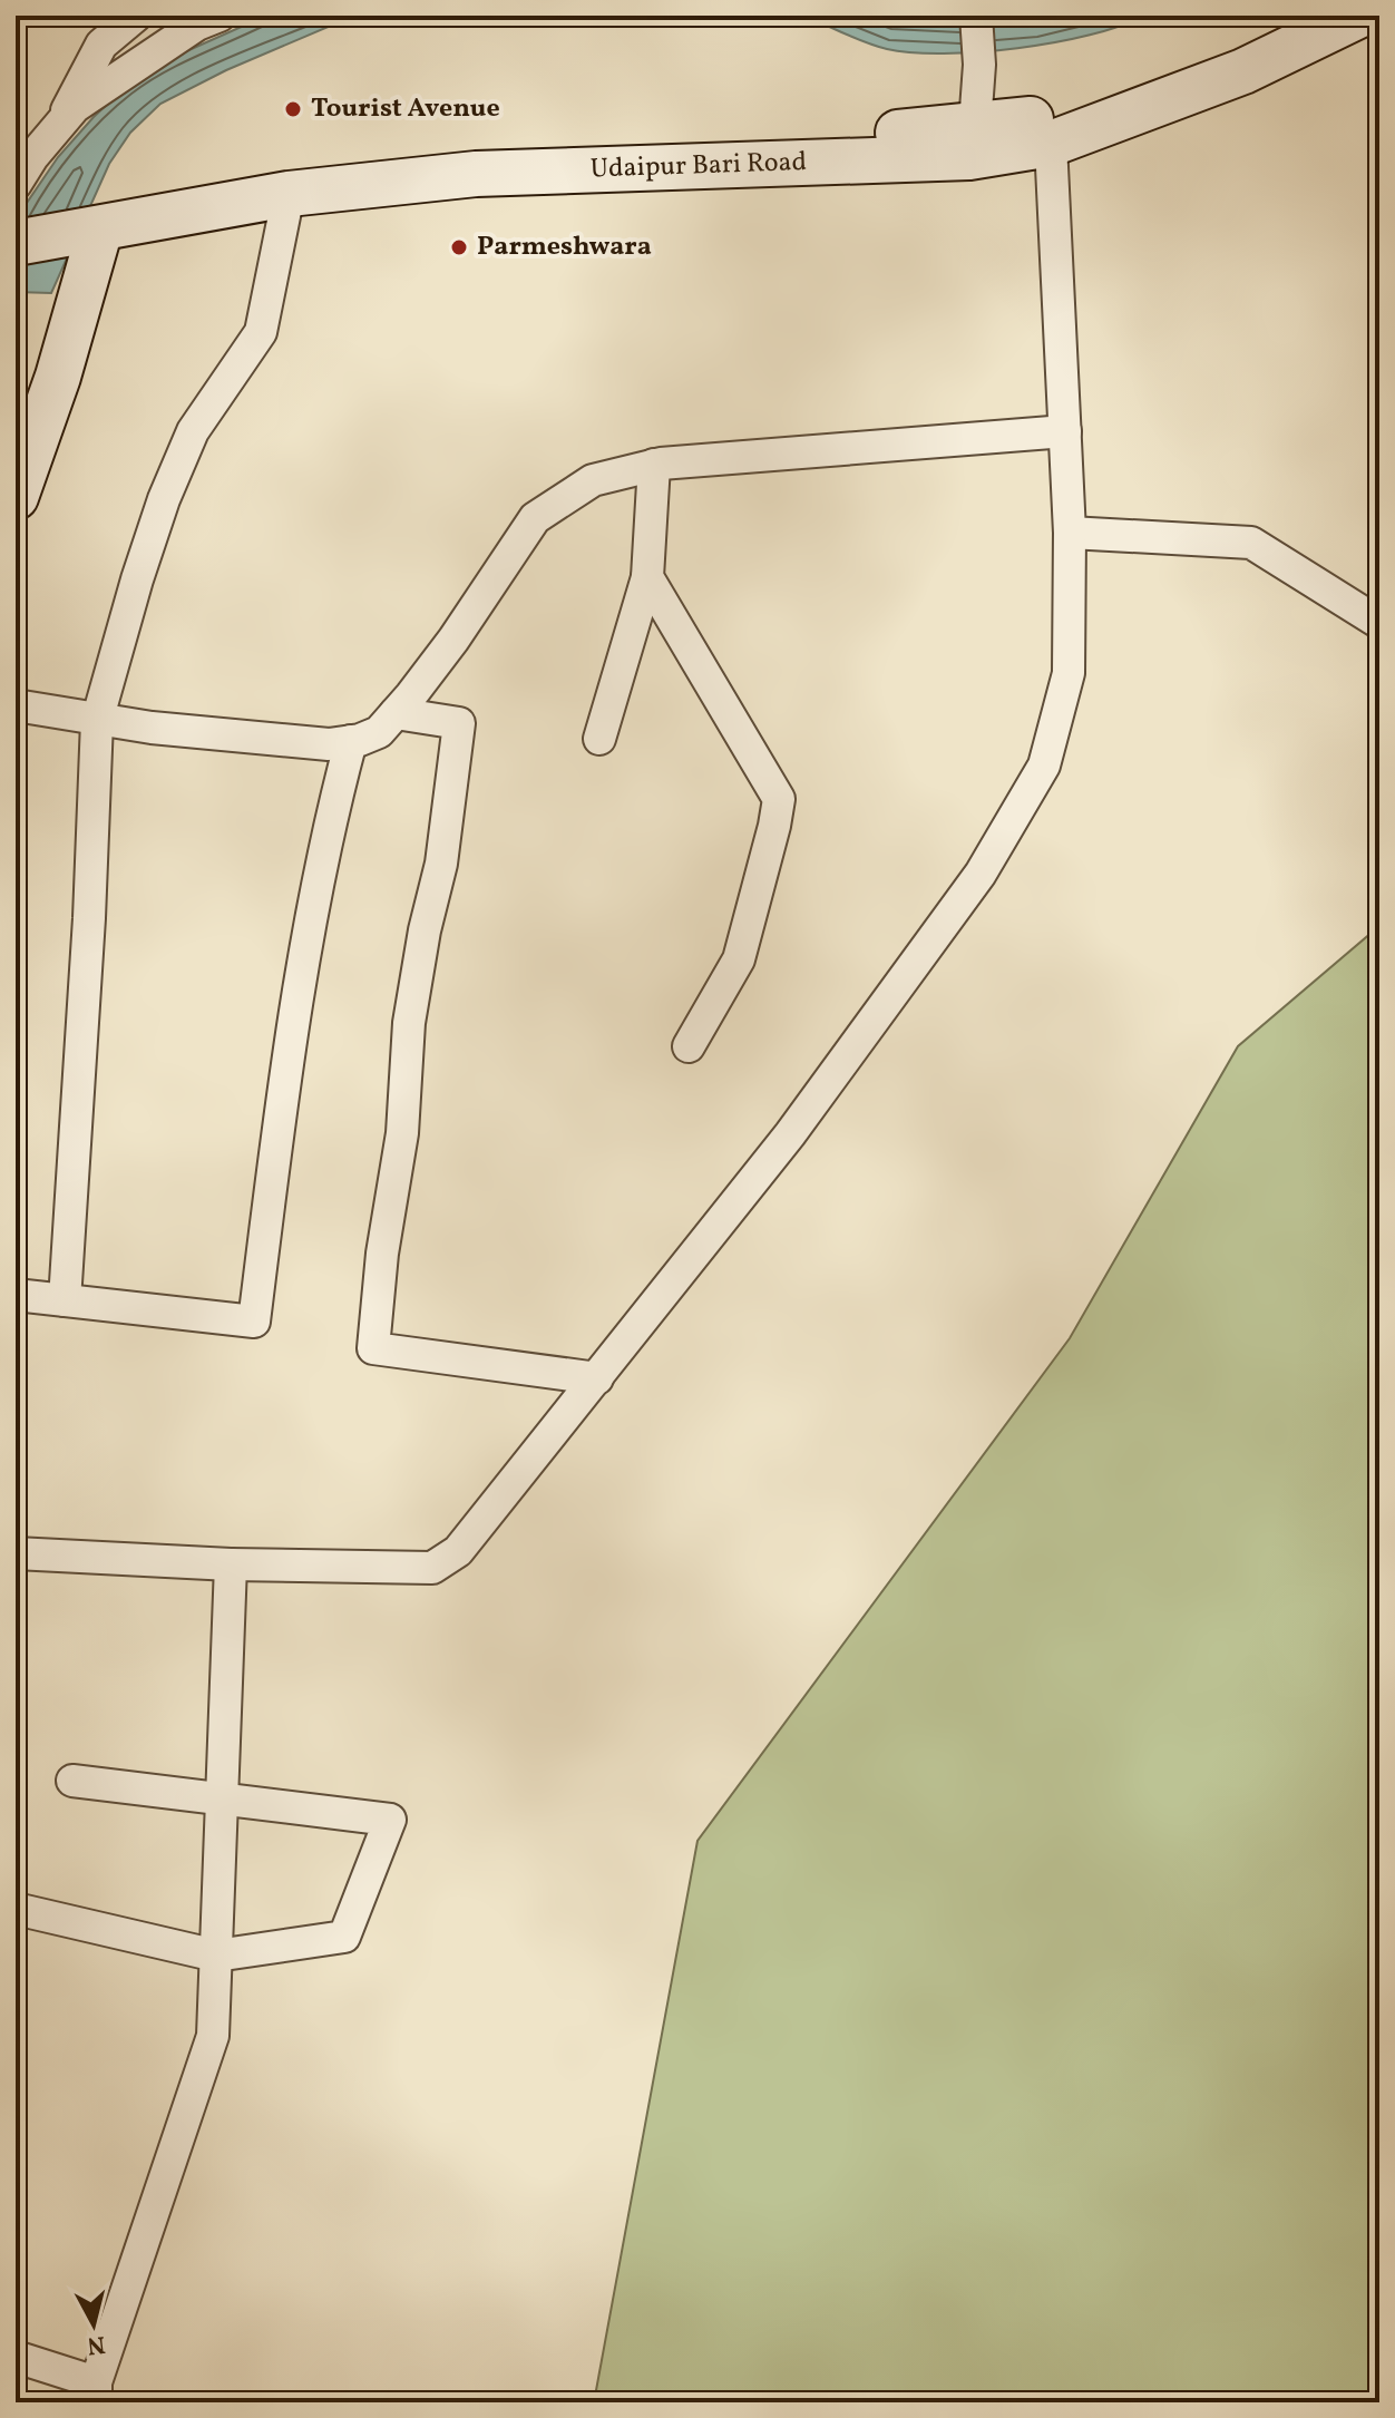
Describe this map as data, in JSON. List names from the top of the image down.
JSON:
{
  "streets": {
    "main road": ["Udaipur Bari Road"]
  },
  "places": ["Tourist Avenue", "Parmeshwara"],
  "north": "bottom"
}
